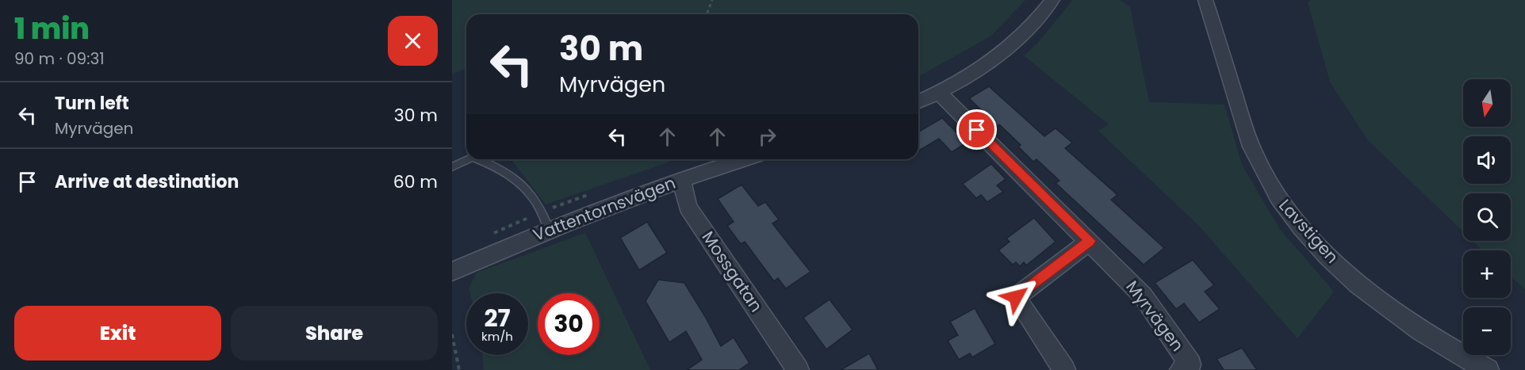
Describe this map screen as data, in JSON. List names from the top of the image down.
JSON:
{
  "streets": {
    "street": [
      "Vattentornsvägen",
      "Lavstigen",
      "Mossgatan",
      "Myrvägen"
    ]
  },
  "crossings": [
    ["Vattentornsvägen", "Mossgatan"]
  ],
  "north": "bottom",
  "page": {
    "heading": ["1 min", "90 m · 09:31"],
    "turn": ["30 m", "Myrvägen"],
    "map_buttons": ["+", "−"],
    "list": [
      {
        "name": "Turn left",
        "note": "Myrvägen",
        "value": "30 m"
      },
      {
        "name": "Arrive at destination",
        "value": "60 m"
      }
    ],
    "speed": "27 km/h",
    "limit": "30",
    "buttons": ["Exit", "Share"]
  }
}
